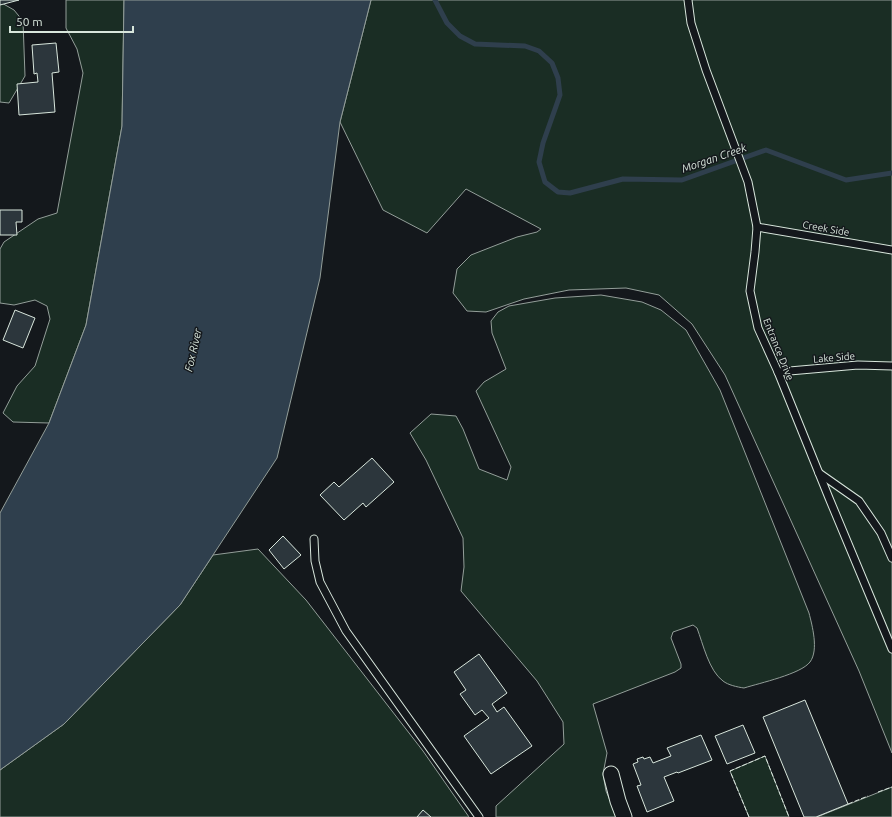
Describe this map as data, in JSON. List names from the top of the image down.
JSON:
{
  "streets": {
    "lane": ["Creek Side", "Entrance Drive", "Lake Side"]
  },
  "crossings": [
    ["Creek Side", "Entrance Drive"],
    ["Entrance Drive", "Lake Side"]
  ],
  "water": ["Morgan Creek", "Fox River"],
  "scale_bar": "50 m"
}
